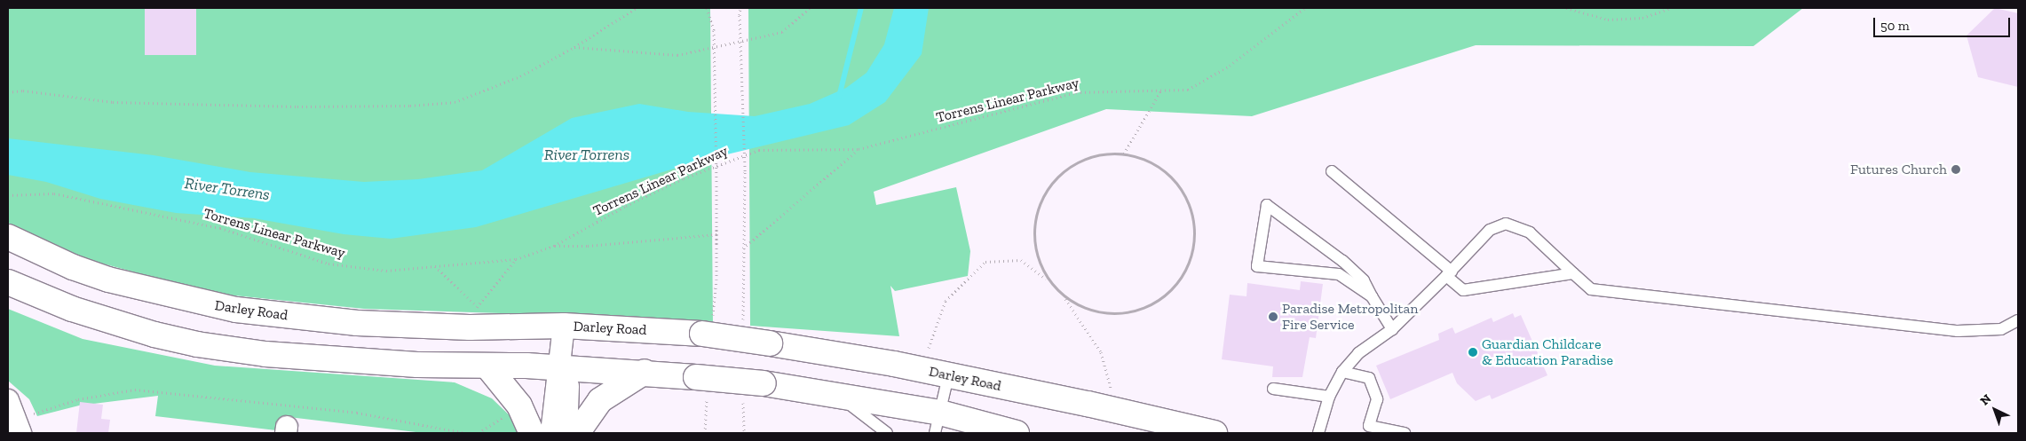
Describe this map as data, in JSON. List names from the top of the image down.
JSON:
{
  "streets": {
    "main road": ["Darley Road"],
    "path": ["Torrens Linear Parkway"]
  },
  "water": ["River Torrens"],
  "places": ["Futures Church", "Paradise Metropolitan Fire Service", "Guardian Childcare & Education Paradise"],
  "scale_bar": "50 m",
  "north": "top left"
}
